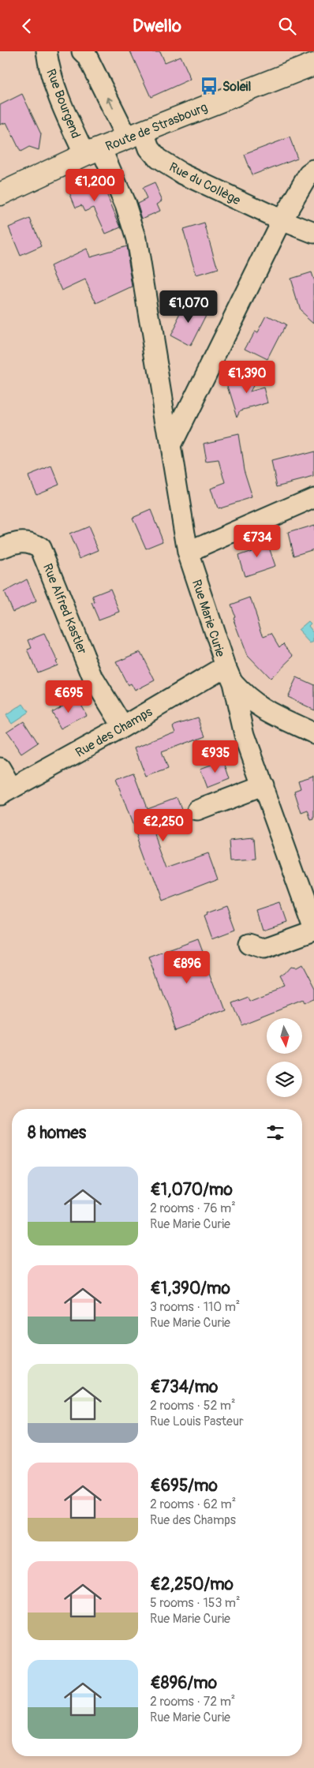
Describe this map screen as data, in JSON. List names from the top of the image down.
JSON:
{
  "streets": {
    "main road": ["Route de Strasbourg"],
    "street": [
      "Rue Bourgend",
      "Rue du Collège",
      "Rue Alfred Kastler",
      "Rue Marie Curie",
      "Rue des Champs"
    ]
  },
  "crossings": [
    ["Rue Bourgend", "Route de Strasbourg"],
    ["Rue Bourgend", "Rue Marie Curie"],
    ["Route de Strasbourg", "Rue du Collège"],
    ["Route de Strasbourg", "Rue Marie Curie"],
    ["Rue Alfred Kastler", "Rue des Champs"],
    ["Rue Marie Curie", "Rue des Champs"]
  ],
  "places": {
    "bus stop": ["Soleil"]
  },
  "north": "bottom",
  "page": {
    "header": "Dwello",
    "price": [
      "€1,200",
      "€1,070",
      "€1,390",
      "€734",
      "€695",
      "€935",
      "€2,250",
      "€896"
    ],
    "heading": "8 homes",
    "list": [
      {
        "name": "€1,070/mo",
        "note": "2 rooms · 76 m² · Rue Marie Curie"
      },
      {
        "name": "€1,390/mo",
        "note": "3 rooms · 110 m² · Rue Marie Curie"
      },
      {
        "name": "€734/mo",
        "note": "2 rooms · 52 m² · Rue Louis Pasteur"
      },
      {
        "name": "€695/mo",
        "note": "2 rooms · 62 m² · Rue des Champs"
      },
      {
        "name": "€2,250/mo",
        "note": "5 rooms · 153 m² · Rue Marie Curie"
      },
      {
        "name": "€896/mo",
        "note": "2 rooms · 72 m² · Rue Marie Curie"
      }
    ]
  }
}
